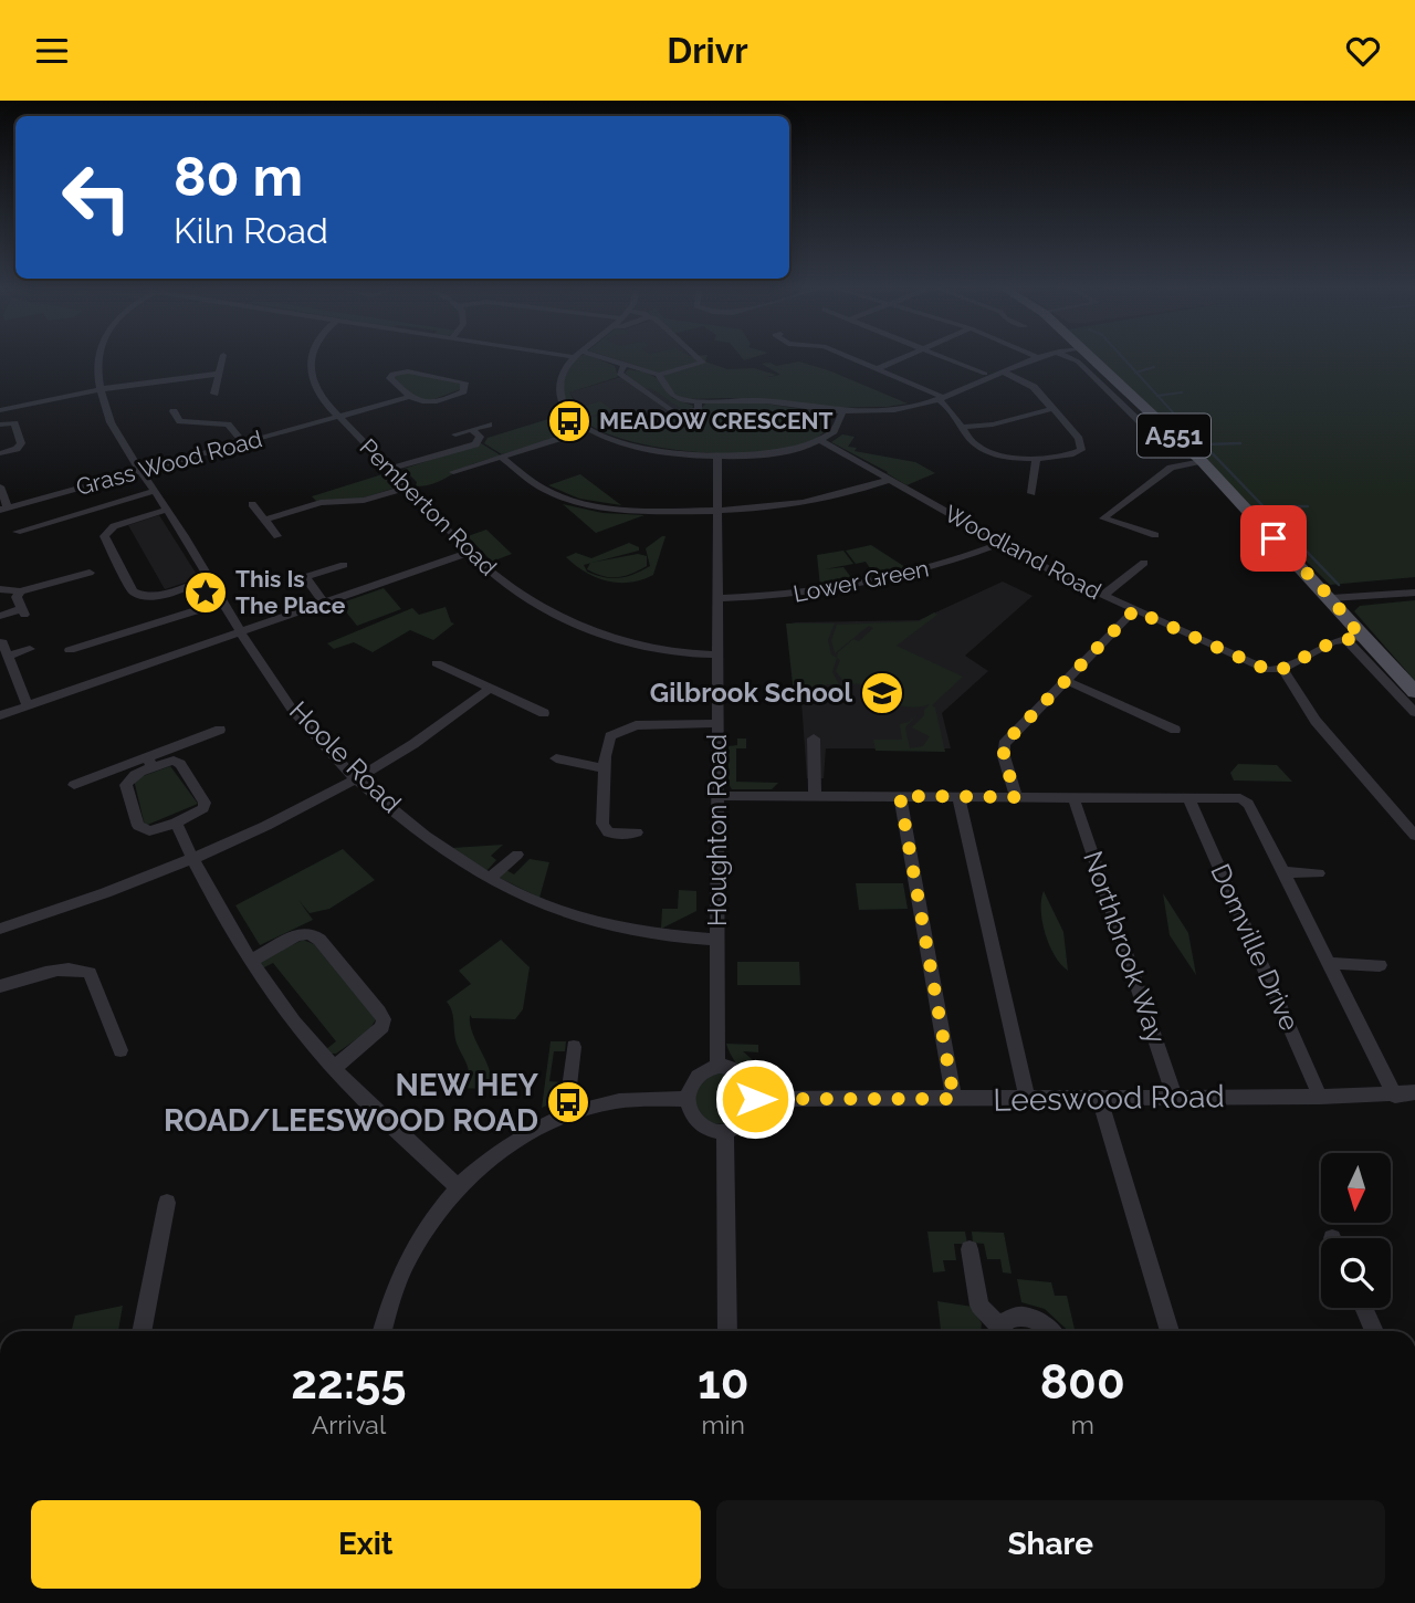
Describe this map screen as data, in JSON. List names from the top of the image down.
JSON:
{
  "streets": {
    "main road": ["A551"],
    "street": [
      "Grass Wood Road",
      "Pemberton Road",
      "Woodland Road",
      "Lower Green",
      "Hoole Road",
      "Houghton Road",
      "Northbrook Way",
      "Domville Drive",
      "Leeswood Road"
    ]
  },
  "crossings": [
    ["Grass Wood Road", "Pemberton Road"],
    ["Grass Wood Road", "Hoole Road"],
    ["Pemberton Road", "Houghton Road"],
    ["Woodland Road", "Lower Green"],
    ["Lower Green", "Houghton Road"],
    ["Hoole Road", "Houghton Road"],
    ["Houghton Road", "Leeswood Road"],
    ["Northbrook Way", "Leeswood Road"],
    ["Domville Drive", "Leeswood Road"]
  ],
  "places": {
    "bus stop": ["MEADOW CRESCENT", "NEW HEY ROAD/LEESWOOD ROAD"],
    "place": ["This Is The Place"],
    "school or university": ["Gilbrook School"]
  },
  "north": "bottom",
  "page": {
    "header": "Drivr",
    "turn": ["80 m", "Kiln Road"],
    "eta": [
      "22:55",
      "Arrival",
      "10",
      "min",
      "800",
      "m"
    ],
    "buttons": ["Exit", "Share"]
  }
}
